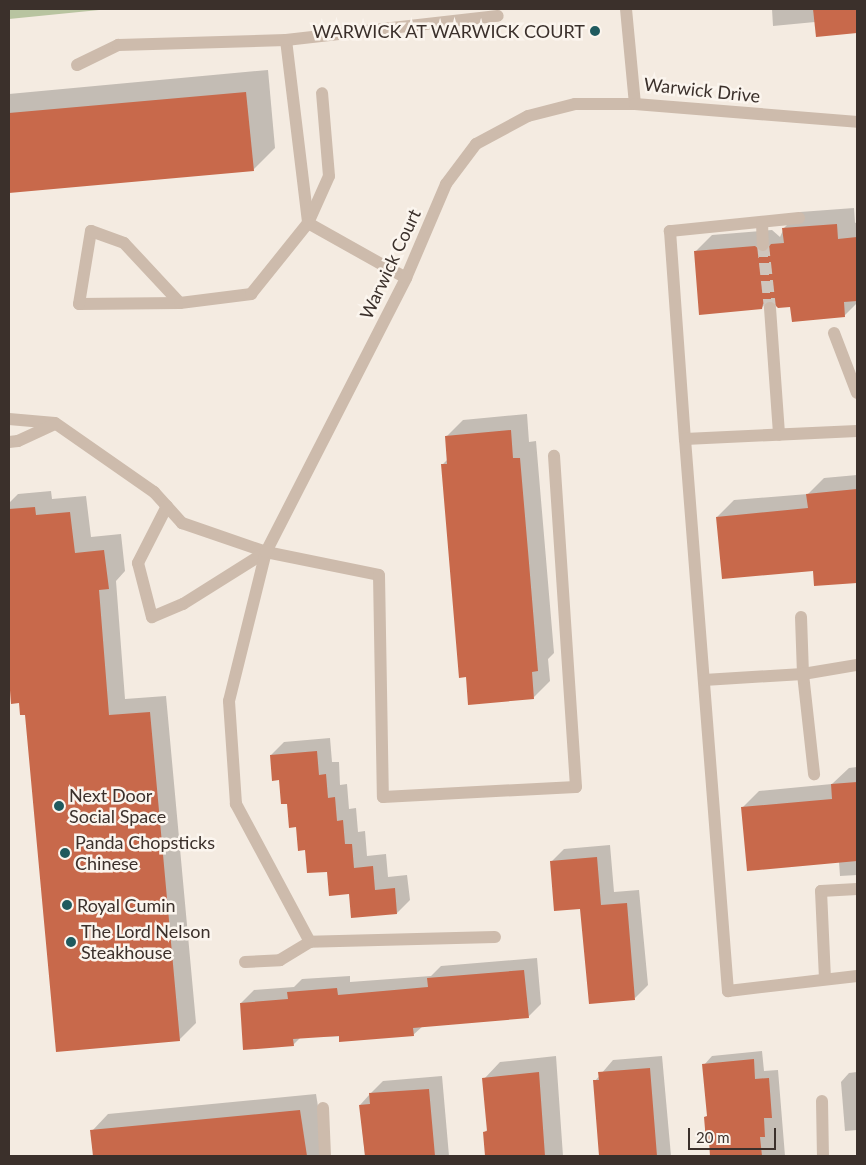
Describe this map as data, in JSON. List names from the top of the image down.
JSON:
{
  "streets": {
    "street": ["Warwick Drive", "Warwick Court"]
  },
  "crossings": [
    ["Warwick Drive", "Warwick Court"]
  ],
  "places": [
    "WARWICK AT WARWICK COURT",
    "Next Door Social Space",
    "Panda Chopsticks Chinese",
    "Royal Cumin",
    "The Lord Nelson Steakhouse"
  ],
  "scale_bar": "20 m"
}
